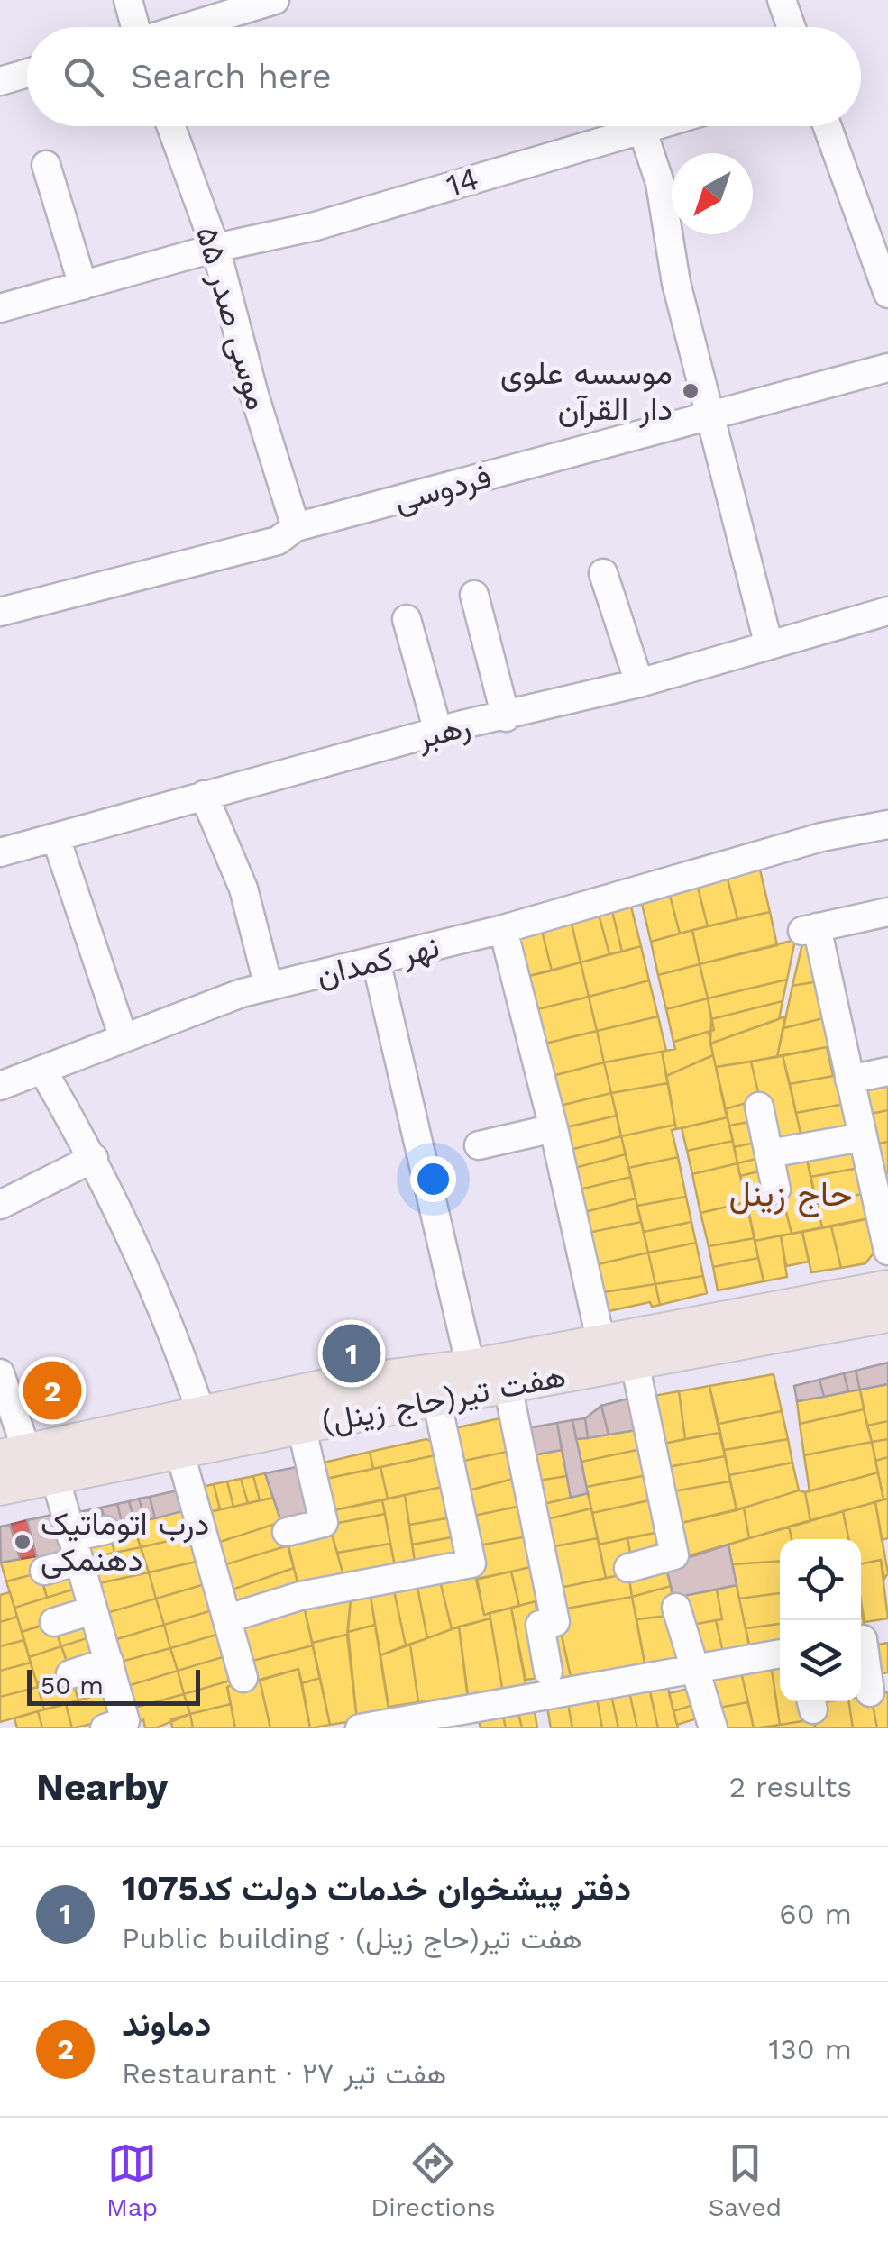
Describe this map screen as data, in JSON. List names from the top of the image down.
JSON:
{
  "streets": {
    "main road": ["هفت تیر(حاج زینل)"],
    "street": [
      "14",
      "موسی صدر ۵۵",
      "فردوسی",
      "رهبر",
      "نهر کمدان"
    ]
  },
  "crossings": [
    ["14", "موسی صدر ۵۵"],
    ["موسی صدر ۵۵", "فردوسی"]
  ],
  "districts": ["حاج زینل"],
  "places": ["موسسه علوی دار القرآن", "درب اتوماتیک دهنمکی"],
  "scale_bar": "50 m",
  "north": "bottom left",
  "page": {
    "search": "Search here",
    "pins": ["1", "2"],
    "scale": "50 m",
    "heading": ["Nearby", "2 results"],
    "list": [
      {
        "mark": "1",
        "name": "دفتر پیشخوان خدمات دولت کد1075",
        "note": "Public building · هفت تیر(حاج زینل)",
        "value": "60 m"
      },
      {
        "mark": "2",
        "name": "دماوند",
        "note": "Restaurant · هفت تیر ۲۷",
        "value": "130 m"
      }
    ],
    "nav": ["Map", "Directions", "Saved"]
  }
}
